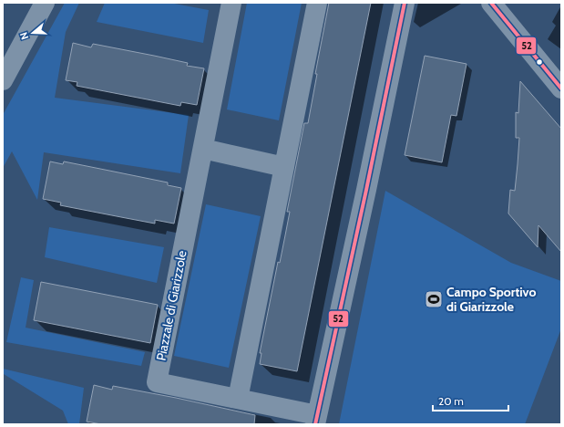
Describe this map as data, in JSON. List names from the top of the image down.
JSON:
{
  "streets": {
    "street": ["Piazzale di Giarizzole"]
  },
  "places": {
    "sports": ["Campo Sportivo di Giarizzole"]
  },
  "lines": ["transit line 52"],
  "scale_bar": "20 m",
  "north": "left"
}
